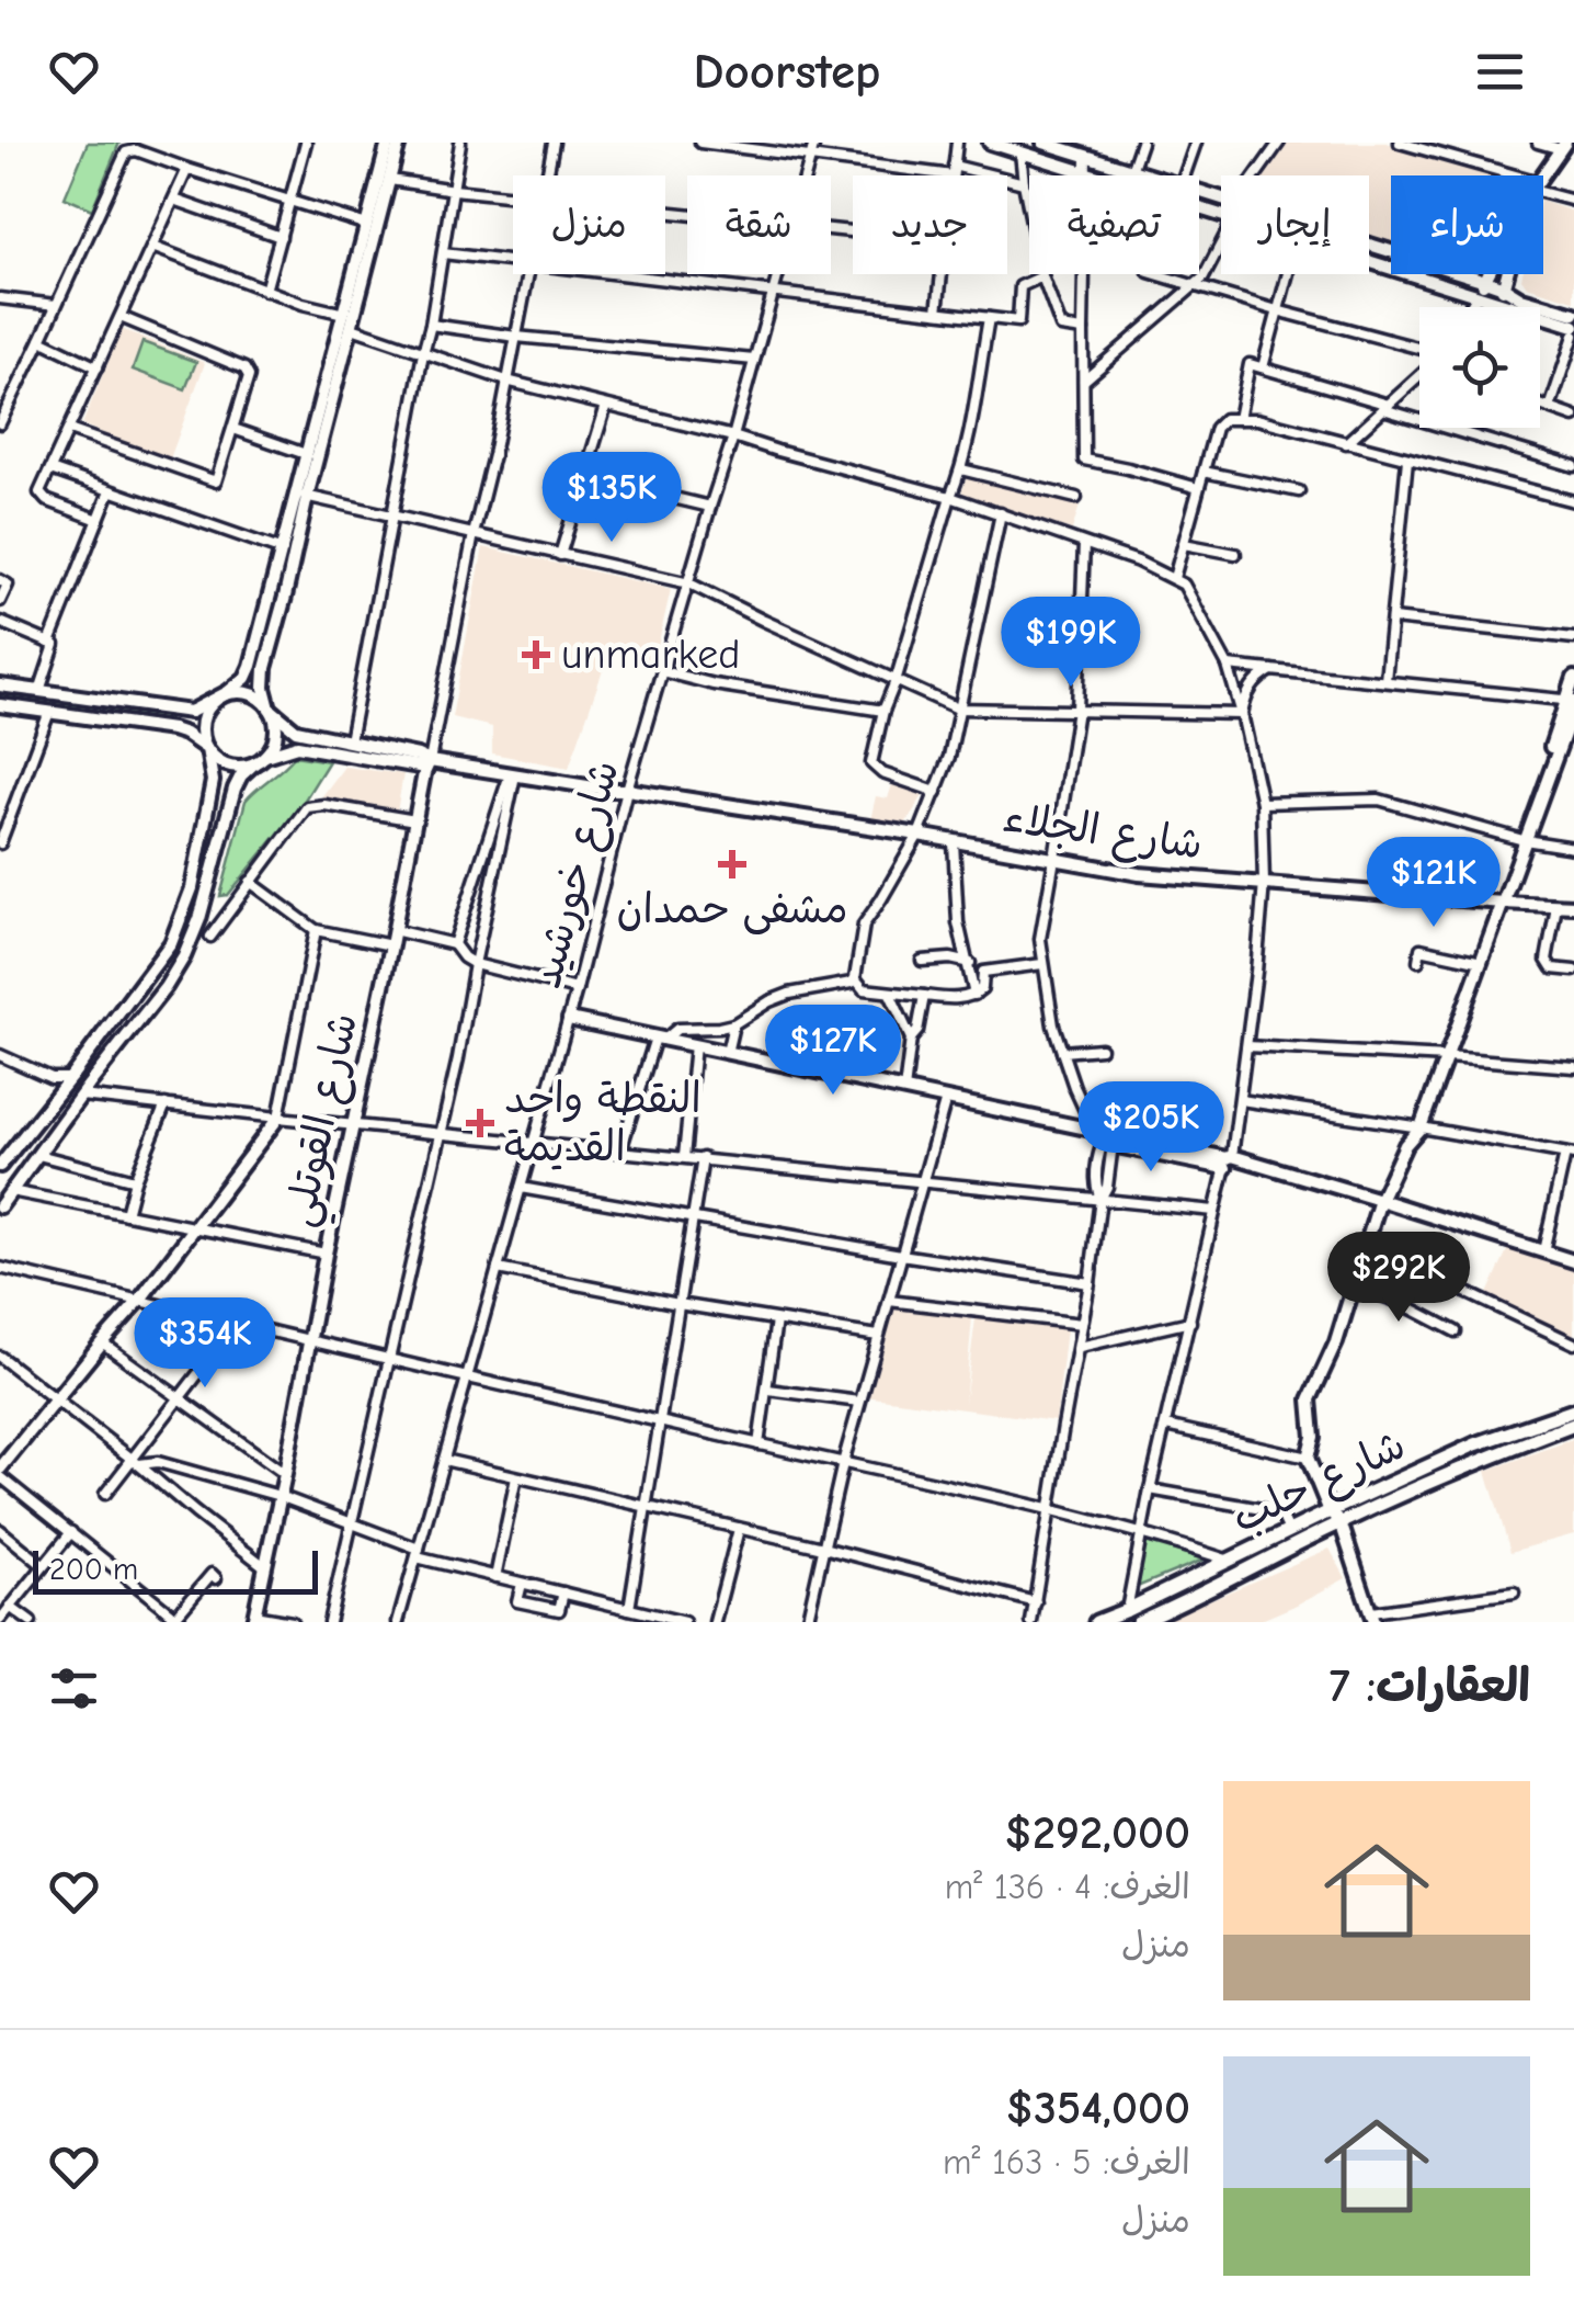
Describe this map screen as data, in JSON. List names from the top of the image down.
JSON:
{
  "streets": {
    "main road": ["شارع حلب"],
    "street": ["شارع الجلاء", "شارع خورشيد", "شارع القوتلي"]
  },
  "crossings": [
    ["شارع الجلاء", "شارع خورشيد"],
    ["شارع الجلاء", "شارع القوتلي"]
  ],
  "places": {
    "health": ["unmarked", "مشفى حمدان", "النقطة واحد القديمة"]
  },
  "scale_bar": "200 m",
  "page": {
    "header": "Doorstep",
    "chip": [
      "شراء",
      "إيجار",
      "تصفية",
      "جديد",
      "شقة",
      "منزل"
    ],
    "price": [
      "$135K",
      "$199K",
      "$121K",
      "$127K",
      "$205K",
      "$292K",
      "$354K"
    ],
    "scale": "200 m",
    "heading": "العقارات: 7",
    "list": [
      {
        "name": "$292,000",
        "note": "الغرف: 4 · 136 m² · منزل"
      },
      {
        "name": "$354,000",
        "note": "الغرف: 5 · 163 m² · منزل"
      }
    ]
  }
}
